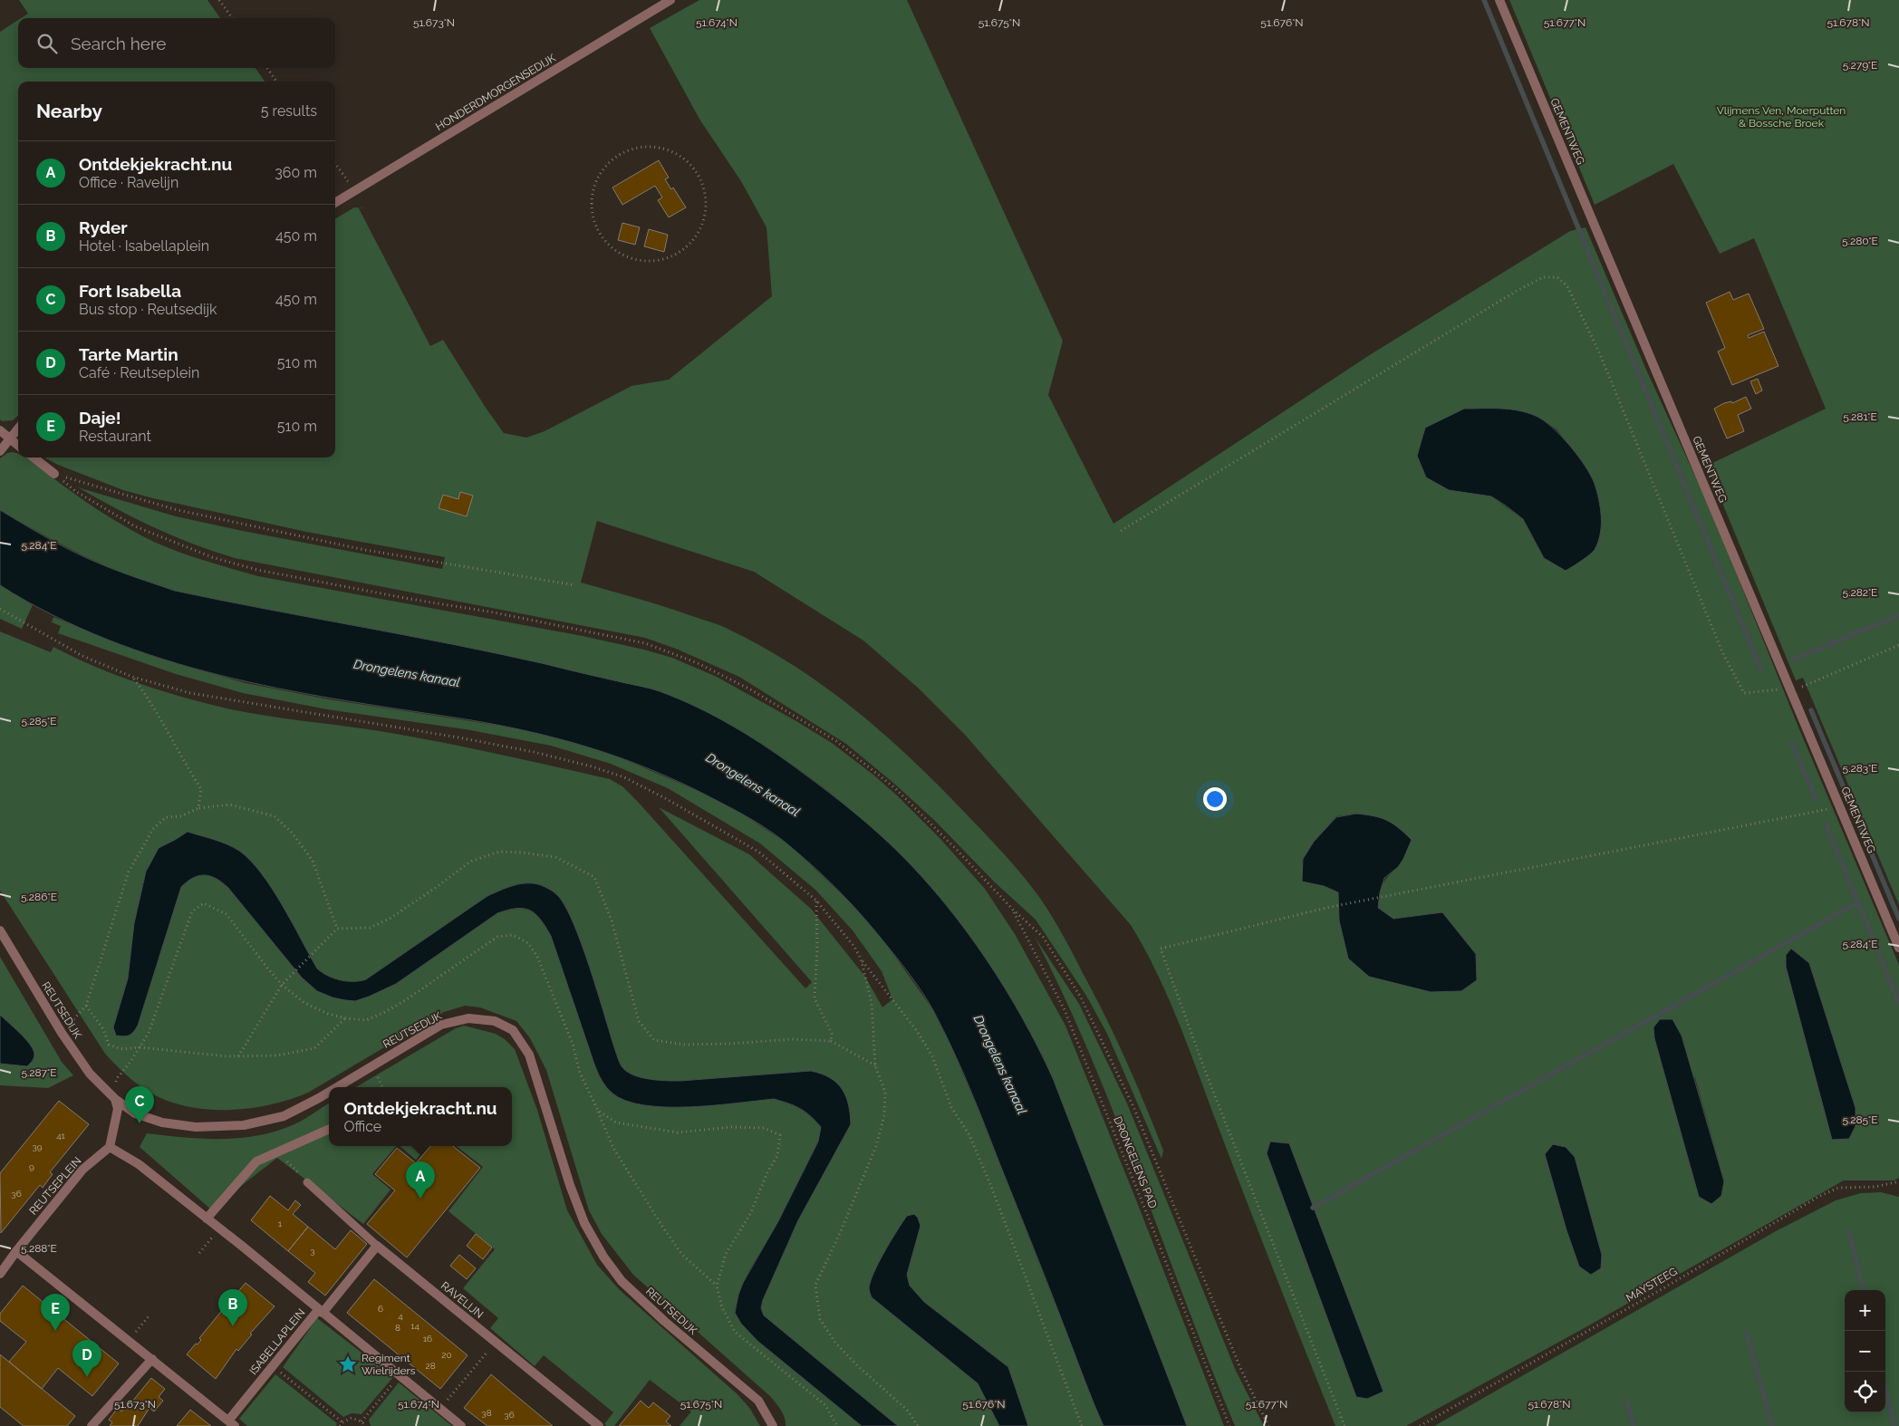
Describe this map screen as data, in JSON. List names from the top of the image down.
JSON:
{
  "streets": {
    "street": [
      "HONDERDMORGENSEDIJK",
      "GEMENTWEG",
      "REUTSEDIJK",
      "REUTSEPLEIN",
      "RAVELIJN",
      "ISABELLAPLEIN"
    ],
    "path": ["DRONGELENS PAD", "MAYSTEEG"]
  },
  "water": ["Drongelens kanaal"],
  "parks": ["Vlijmens Ven, Moerputten & Bossche Broek"],
  "places": {
    "place": ["Regiment Wielrijders"]
  },
  "house_numbers": [
    "41",
    "39",
    "9",
    "36",
    "1",
    "3",
    "6",
    "4",
    "14",
    "8",
    "16",
    "20",
    "28",
    "38",
    "36"
  ],
  "page": {
    "search": "Search here",
    "heading": ["Nearby", "5 results"],
    "list": [
      {
        "mark": "A",
        "name": "Ontdekjekracht.nu",
        "note": "Office · Ravelijn",
        "value": "360 m"
      },
      {
        "mark": "B",
        "name": "Ryder",
        "note": "Hotel · Isabellaplein",
        "value": "450 m"
      },
      {
        "mark": "C",
        "name": "Fort Isabella",
        "note": "Bus stop · Reutsedijk",
        "value": "450 m"
      },
      {
        "mark": "D",
        "name": "Tarte Martin",
        "note": "Café · Reutseplein",
        "value": "510 m"
      },
      {
        "mark": "E",
        "name": "Daje!",
        "note": "Restaurant",
        "value": "510 m"
      }
    ],
    "pins": [
      "C",
      "A",
      "B",
      "E",
      "D"
    ],
    "popup": ["Ontdekjekracht.nu", "Office"],
    "map_buttons": ["+", "−"]
  },
  "coordinates": [
    "51.673°N",
    "51.674°N",
    "51.675°N",
    "51.676°N",
    "51.677°N",
    "51.678°N",
    "5.279°E",
    "5.280°E",
    "5.281°E",
    "5.284°E",
    "5.282°E",
    "5.285°E",
    "5.283°E",
    "5.286°E",
    "5.287°E",
    "5.288°E"
  ]
}
